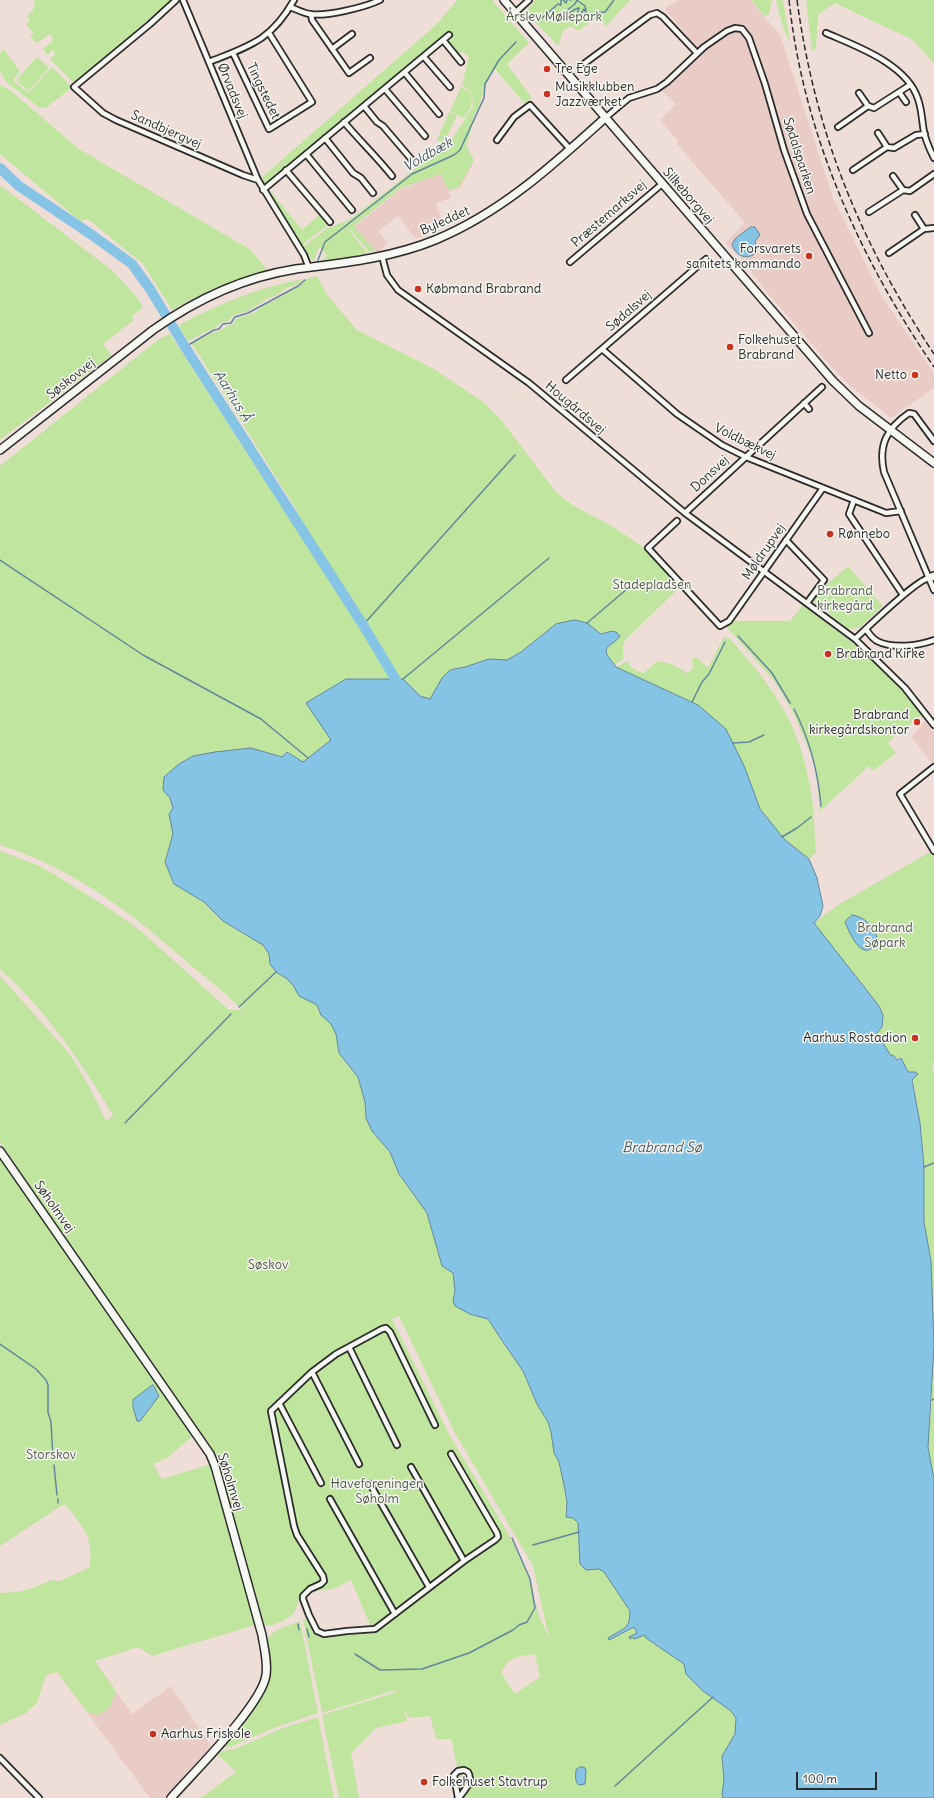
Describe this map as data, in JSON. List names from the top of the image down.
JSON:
{
  "streets": {
    "street": [
      "Ørvadsvej",
      "Tingstedet",
      "Sandbjergvej",
      "Sødalsparken",
      "Silkeborgvej",
      "Præstemarksvej",
      "Byleddet",
      "Sødalsvej",
      "Søskovvej",
      "Hougårdsvej",
      "Voldbækvej",
      "Donsvej",
      "Møldrupvej",
      "Søholmvej"
    ]
  },
  "crossings": [
    ["Ørvadsvej", "Tingstedet"],
    ["Ørvadsvej", "Sandbjergvej"],
    ["Ørvadsvej", "Byleddet"],
    ["Ørvadsvej", "Søskovvej"],
    ["Silkeborgvej", "Præstemarksvej"],
    ["Silkeborgvej", "Byleddet"],
    ["Byleddet", "Søskovvej"],
    ["Byleddet", "Hougårdsvej"],
    ["Sødalsvej", "Voldbækvej"],
    ["Hougårdsvej", "Donsvej"],
    ["Hougårdsvej", "Møldrupvej"],
    ["Voldbækvej", "Donsvej"],
    ["Voldbækvej", "Møldrupvej"]
  ],
  "water": ["Voldbæk", "Aarhus Å", "Brabrand Sø"],
  "parks": [
    "Årslev Møllepark",
    "Stadepladsen",
    "Brabrand kirkegård",
    "Brabrand Søpark",
    "Søskov",
    "Storskov",
    "Haveforeningen Søholm"
  ],
  "places": [
    "Tre Ege",
    "Musikklubben Jazzværket",
    "Forsvarets sanitets kommando",
    "Købmand Brabrand",
    "Folkehuset Brabrand",
    "Netto",
    "Rønnebo",
    "Brabrand Kirke",
    "Brabrand kirkegårdskontor",
    "Aarhus Rostadion",
    "Aarhus Friskole",
    "Folkehuset Stavtrup"
  ],
  "scale_bar": "100 m"
}
